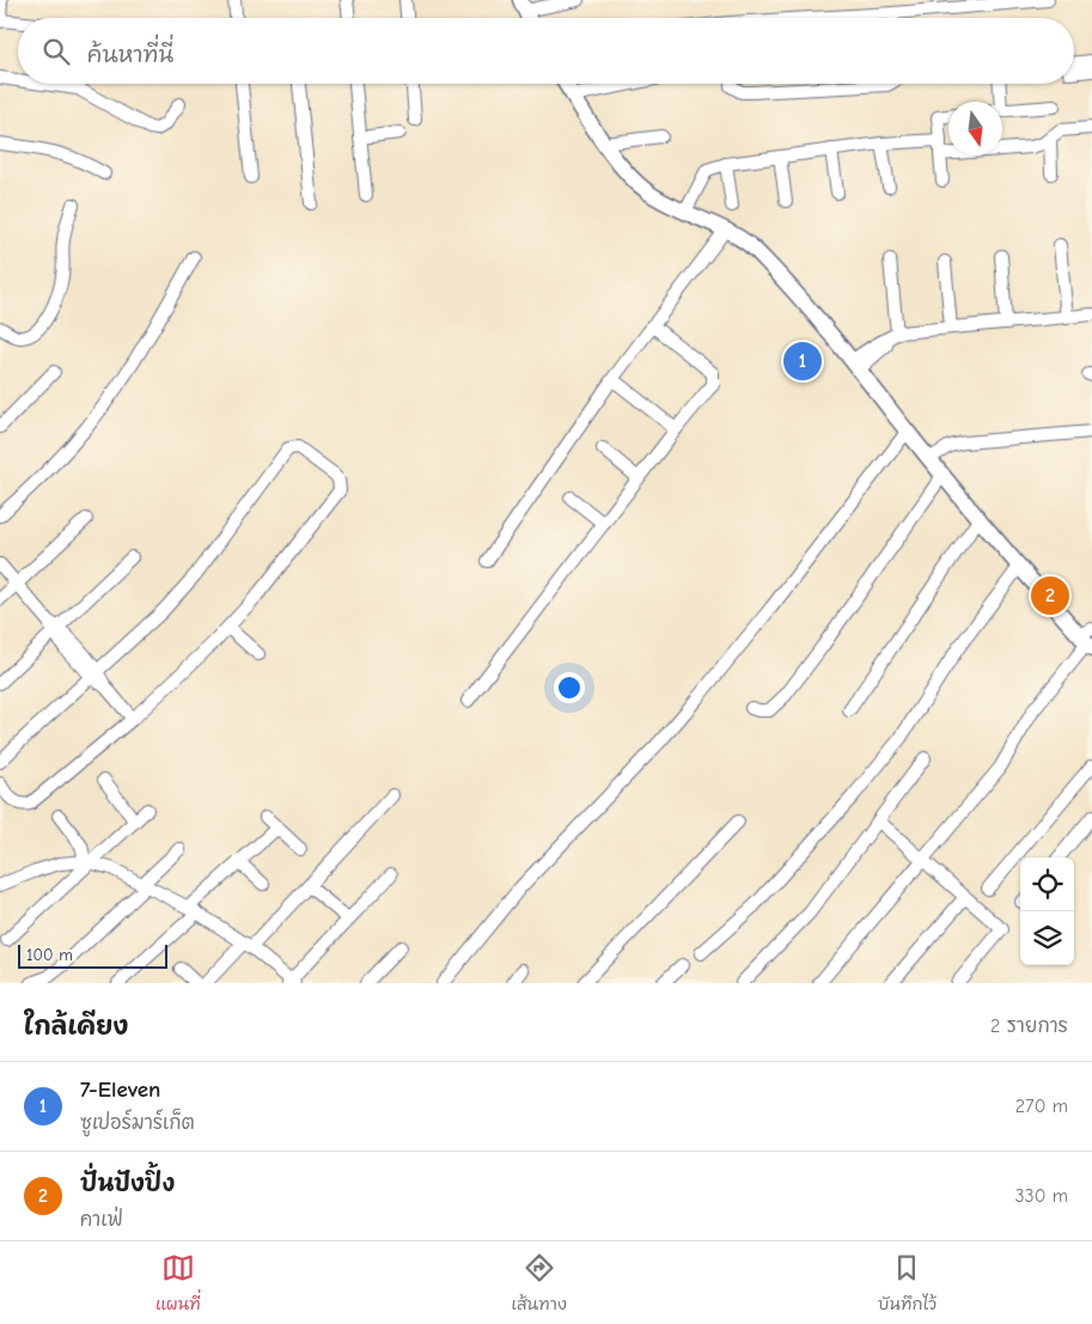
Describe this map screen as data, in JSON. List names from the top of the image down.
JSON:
{
  "scale_bar": "100 m",
  "north": "bottom",
  "page": {
    "search": "ค้นหาที่นี่",
    "pins": ["1", "2"],
    "scale": "100 m",
    "heading": ["ใกล้เคียง", "2 รายการ"],
    "list": [
      {
        "mark": "1",
        "name": "7-Eleven",
        "note": "ซูเปอร์มาร์เก็ต",
        "value": "270 m"
      },
      {
        "mark": "2",
        "name": "ปั่นปังปิ้ง",
        "note": "คาเฟ่",
        "value": "330 m"
      }
    ],
    "nav": ["แผนที่", "เส้นทาง", "บันทึกไว้"]
  }
}
